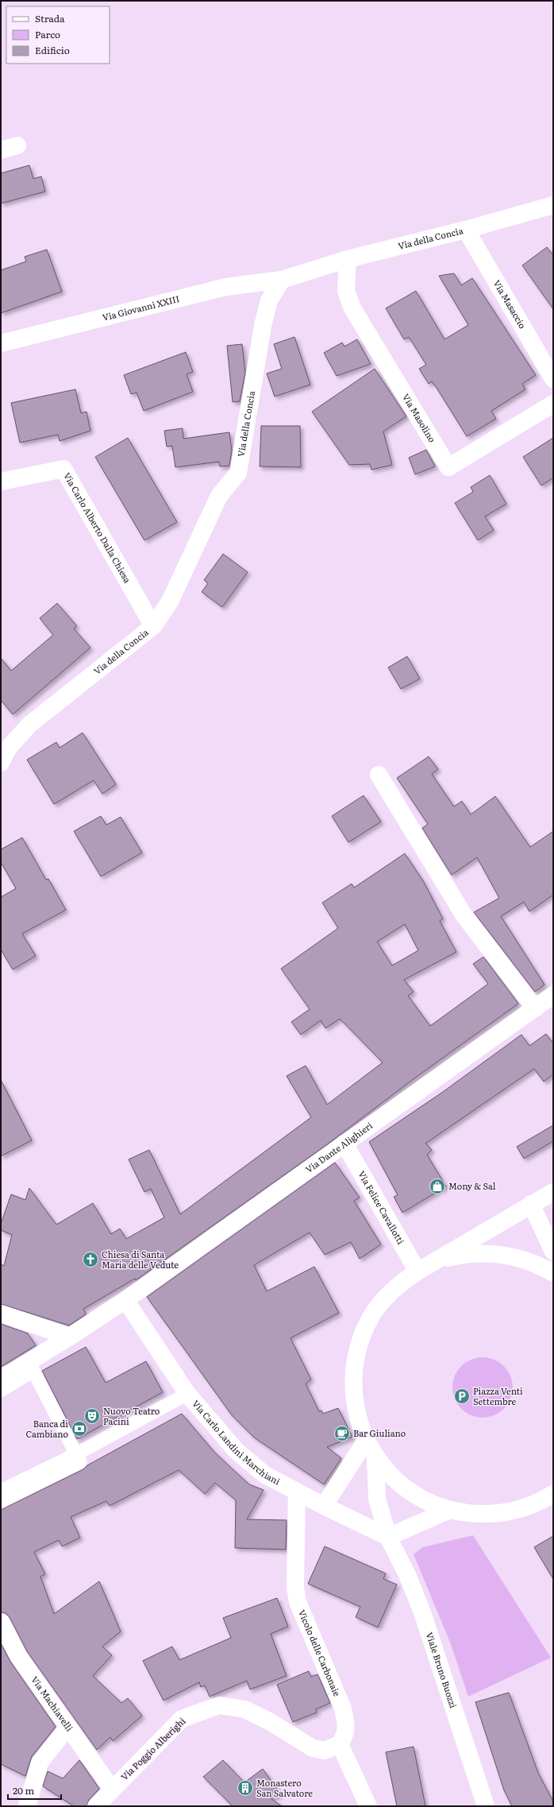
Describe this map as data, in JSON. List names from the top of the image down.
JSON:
{
  "streets": {
    "street": [
      "Via della Concia",
      "Via Masaccio",
      "Via Giovanni XXIII",
      "Via Masolino",
      "Via Carlo Alberto Dalla Chiesa",
      "Via Dante Alighieri",
      "Via Felice Cavallotti",
      "Via Carlo Landini Marchiani",
      "Vicolo delle Carbonaie",
      "Viale Bruno Buozzi",
      "Via Machiavelli",
      "Via Poggio Alberighi"
    ]
  },
  "crossings": [
    ["Via della Concia", "Via Masaccio"],
    ["Via della Concia", "Via Giovanni XXIII"],
    ["Via della Concia", "Via Masolino"],
    ["Via della Concia", "Via Carlo Alberto Dalla Chiesa"],
    ["Via Dante Alighieri", "Via Felice Cavallotti"],
    ["Via Dante Alighieri", "Via Carlo Landini Marchiani"],
    ["Via Carlo Landini Marchiani", "Vicolo delle Carbonaie"],
    ["Via Carlo Landini Marchiani", "Viale Bruno Buozzi"],
    ["Vicolo delle Carbonaie", "Via Poggio Alberighi"]
  ],
  "places": {
    "shop": ["Mony & Sal"],
    "church": ["Chiesa di Santa Maria delle Vedute"],
    "parking": ["Piazza Venti Settembre"],
    "theatre": ["Nuovo Teatro Pacini"],
    "bank": ["Banca di Cambiano"],
    "cafe": ["Bar Giuliano"],
    "building": ["Monastero San Salvatore"]
  },
  "legend": ["Strada", "Parco", "Edificio"],
  "scale_bar": "20 m"
}
